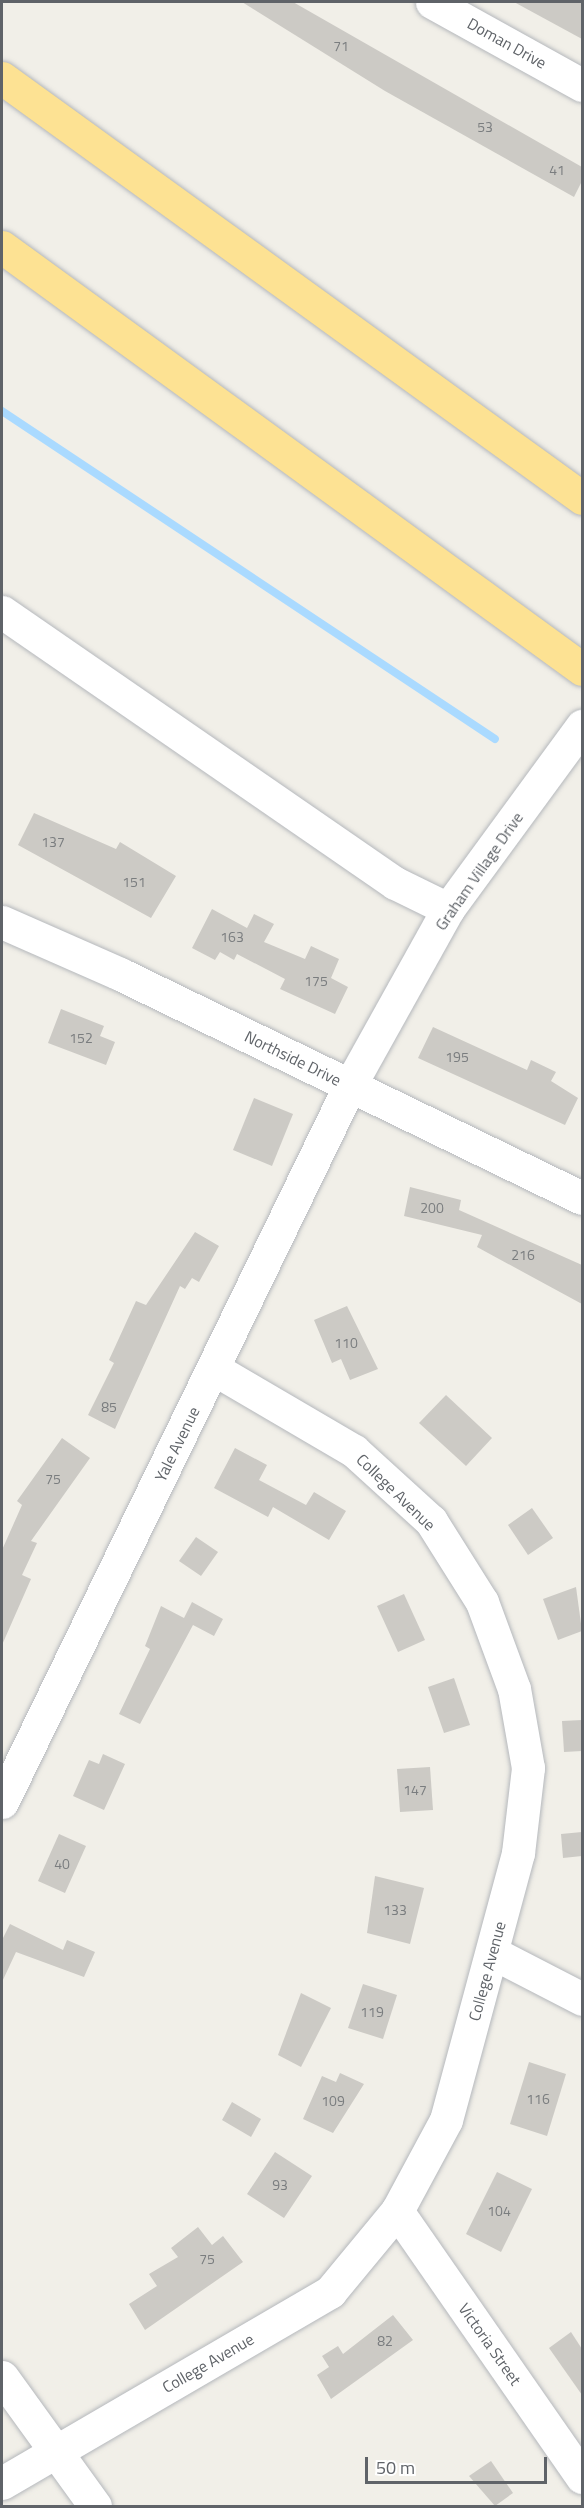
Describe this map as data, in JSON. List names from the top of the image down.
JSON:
{
  "streets": {
    "street": [
      "Doman Drive",
      "Graham Village Drive",
      "Northside Drive",
      "Yale Avenue",
      "College Avenue",
      "Victoria Street"
    ]
  },
  "crossings": [
    ["Graham Village Drive", "Northside Drive"],
    ["Graham Village Drive", "Yale Avenue"],
    ["Northside Drive", "Yale Avenue"],
    ["Yale Avenue", "College Avenue"],
    ["College Avenue", "Victoria Street"]
  ],
  "house_numbers": [
    "71",
    "53",
    "41",
    "137",
    "151",
    "163",
    "175",
    "152",
    "195",
    "200",
    "216",
    "110",
    "85",
    "75",
    "147",
    "40",
    "133",
    "119",
    "116",
    "109",
    "93",
    "104",
    "75",
    "82"
  ],
  "scale_bar": "50 m"
}
